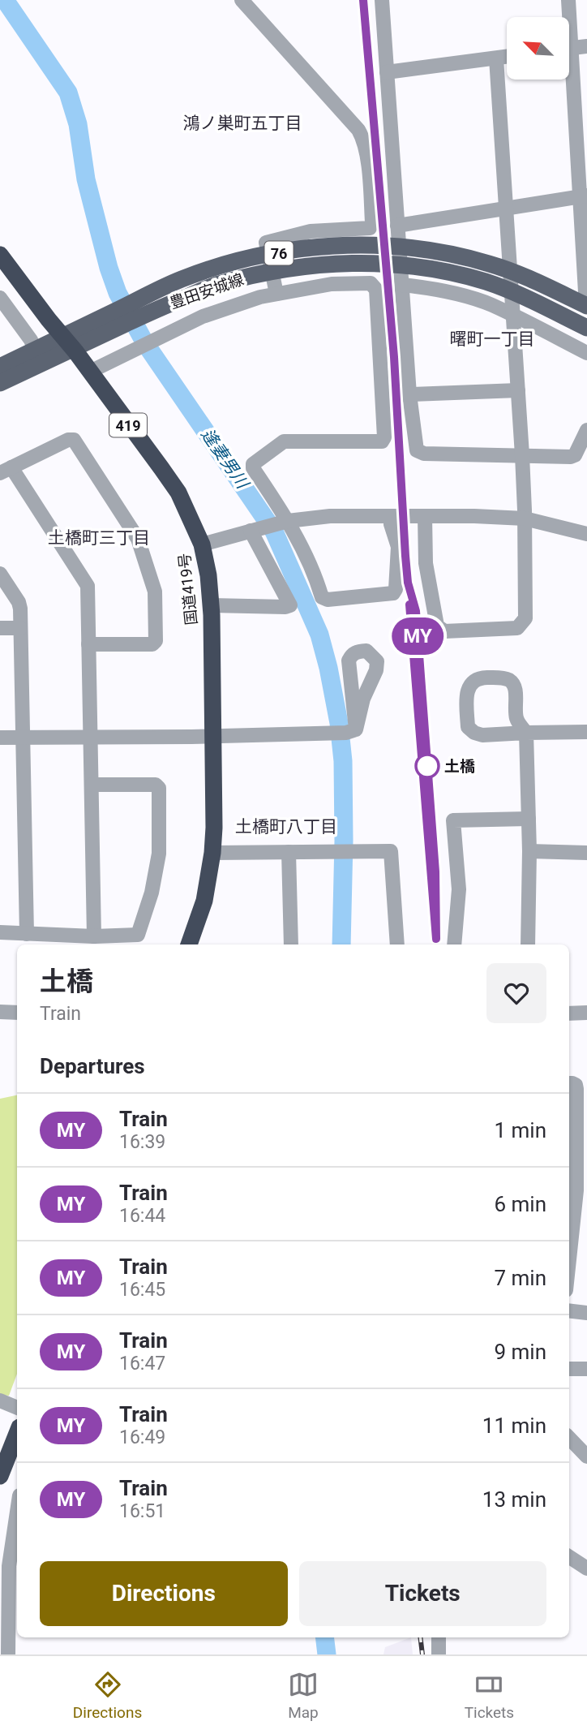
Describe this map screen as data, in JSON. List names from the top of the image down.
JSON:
{
  "streets": {
    "highway": ["419", "国道419号"],
    "main road": ["76", "豊田安城線"]
  },
  "districts": [
    "鴻ノ巣町五丁目",
    "曙町一丁目",
    "土橋町三丁目",
    "土橋町八丁目"
  ],
  "water": ["逢妻男川"],
  "places": ["土橋"],
  "north": "top left",
  "page": {
    "on_map": "MY",
    "heading": [
      ["土橋", "Train"],
      "Departures"
    ],
    "list": [
      {
        "mark": "MY",
        "name": "Train",
        "note": "16:39",
        "value": "1 min"
      },
      {
        "mark": "MY",
        "name": "Train",
        "note": "16:44",
        "value": "6 min"
      },
      {
        "mark": "MY",
        "name": "Train",
        "note": "16:45",
        "value": "7 min"
      },
      {
        "mark": "MY",
        "name": "Train",
        "note": "16:47",
        "value": "9 min"
      },
      {
        "mark": "MY",
        "name": "Train",
        "note": "16:49",
        "value": "11 min"
      },
      {
        "mark": "MY",
        "name": "Train",
        "note": "16:51",
        "value": "13 min"
      }
    ],
    "buttons": ["Directions", "Tickets"],
    "tabs": ["Directions", "Map", "Tickets"]
  }
}
